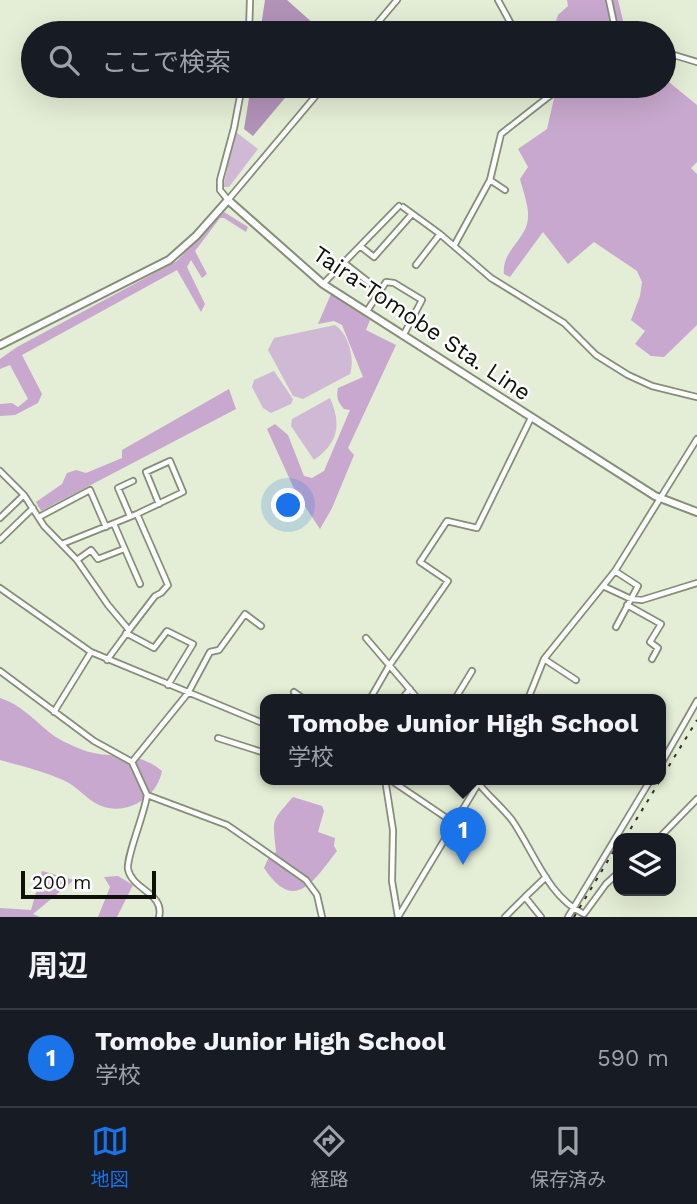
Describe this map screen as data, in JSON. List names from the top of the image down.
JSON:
{
  "streets": {
    "main road": ["Taira-Tomobe Sta. Line"]
  },
  "scale_bar": "200 m",
  "page": {
    "search": "ここで検索",
    "popup": ["Tomobe Junior High School", "学校"],
    "pins": "1",
    "scale": "200 m",
    "heading": "周辺",
    "list": [
      {
        "mark": "1",
        "name": "Tomobe Junior High School",
        "note": "学校",
        "value": "590 m"
      }
    ],
    "nav": ["地図", "経路", "保存済み"]
  }
}
